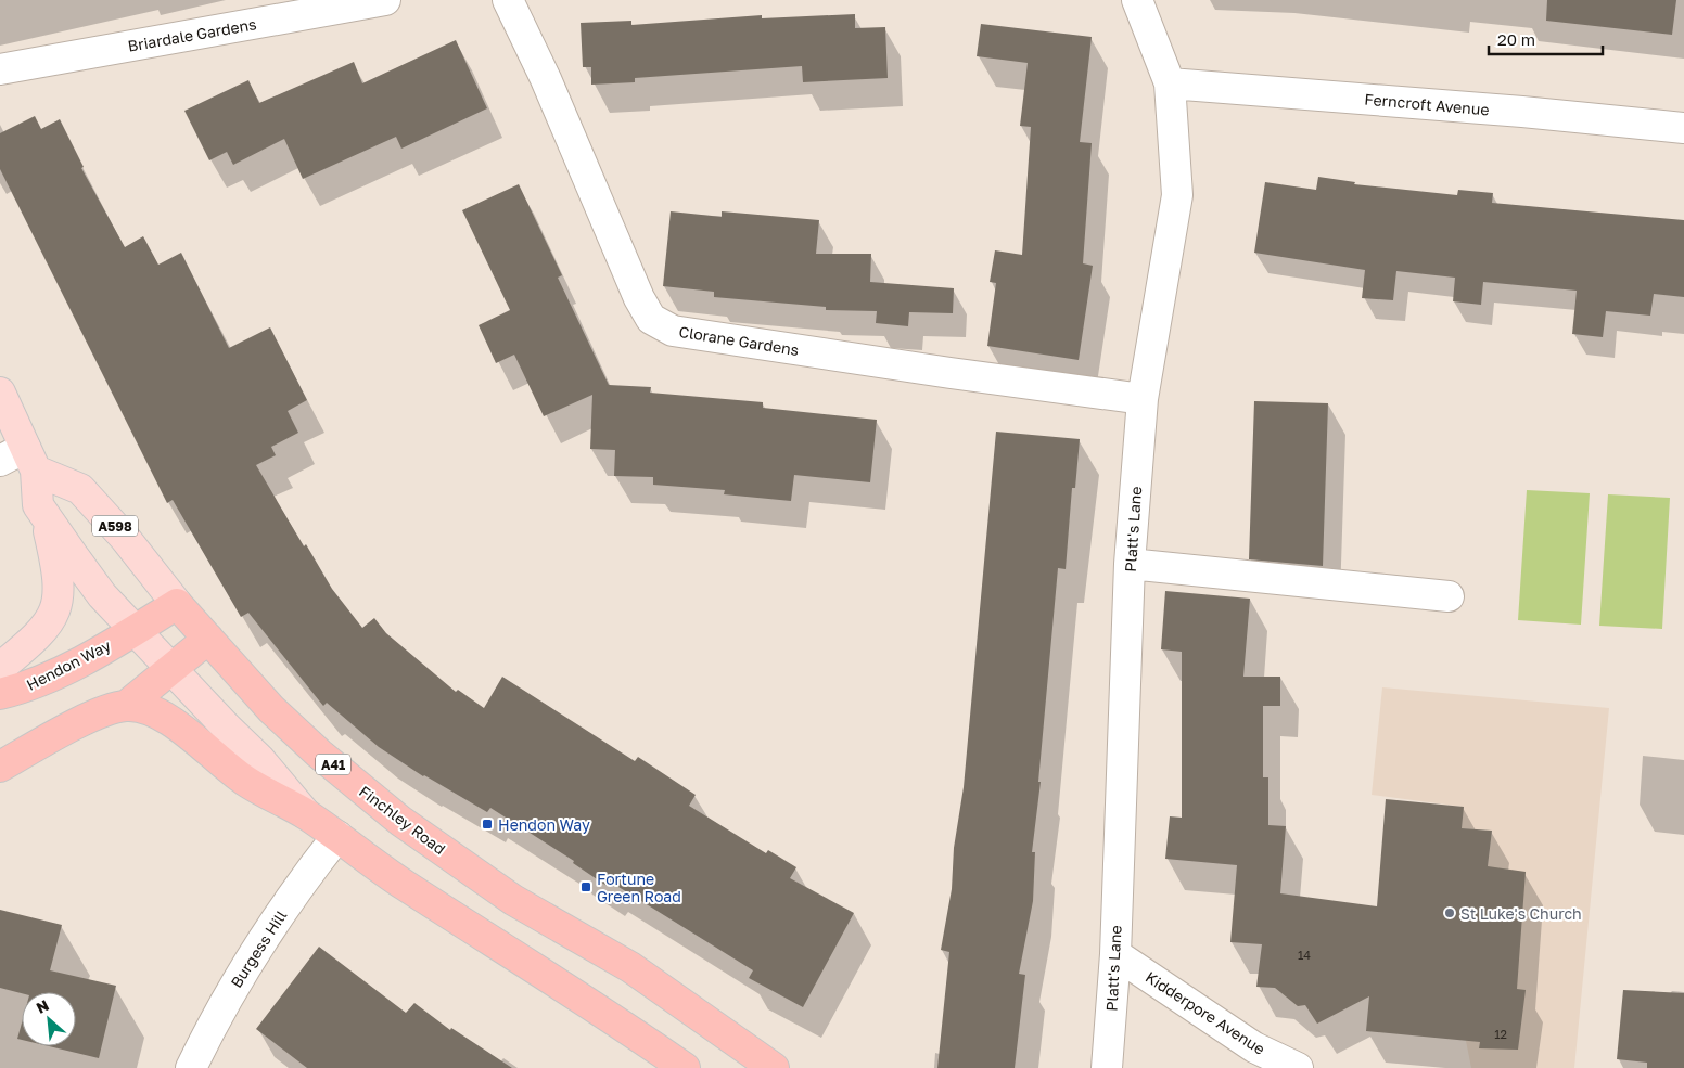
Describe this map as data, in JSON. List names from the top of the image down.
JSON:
{
  "streets": {
    "highway": ["Hendon Way", "A41", "Finchley Road"],
    "main road": ["A598"],
    "street": [
      "Briardale Gardens",
      "Ferncroft Avenue",
      "Clorane Gardens",
      "Platt's Lane",
      "Burgess Hill",
      "Kidderpore Avenue"
    ]
  },
  "crossings": [
    ["Ferncroft Avenue", "Platt's Lane"],
    ["Clorane Gardens", "Platt's Lane"],
    ["Platt's Lane", "Kidderpore Avenue"],
    ["Hendon Way", "Finchley Road"]
  ],
  "places": {
    "transit": ["Hendon Way", "Fortune Green Road"],
    "other": ["St Luke's Church"]
  },
  "house_numbers": ["14", "12"],
  "scale_bar": "20 m",
  "north": "top left"
}
